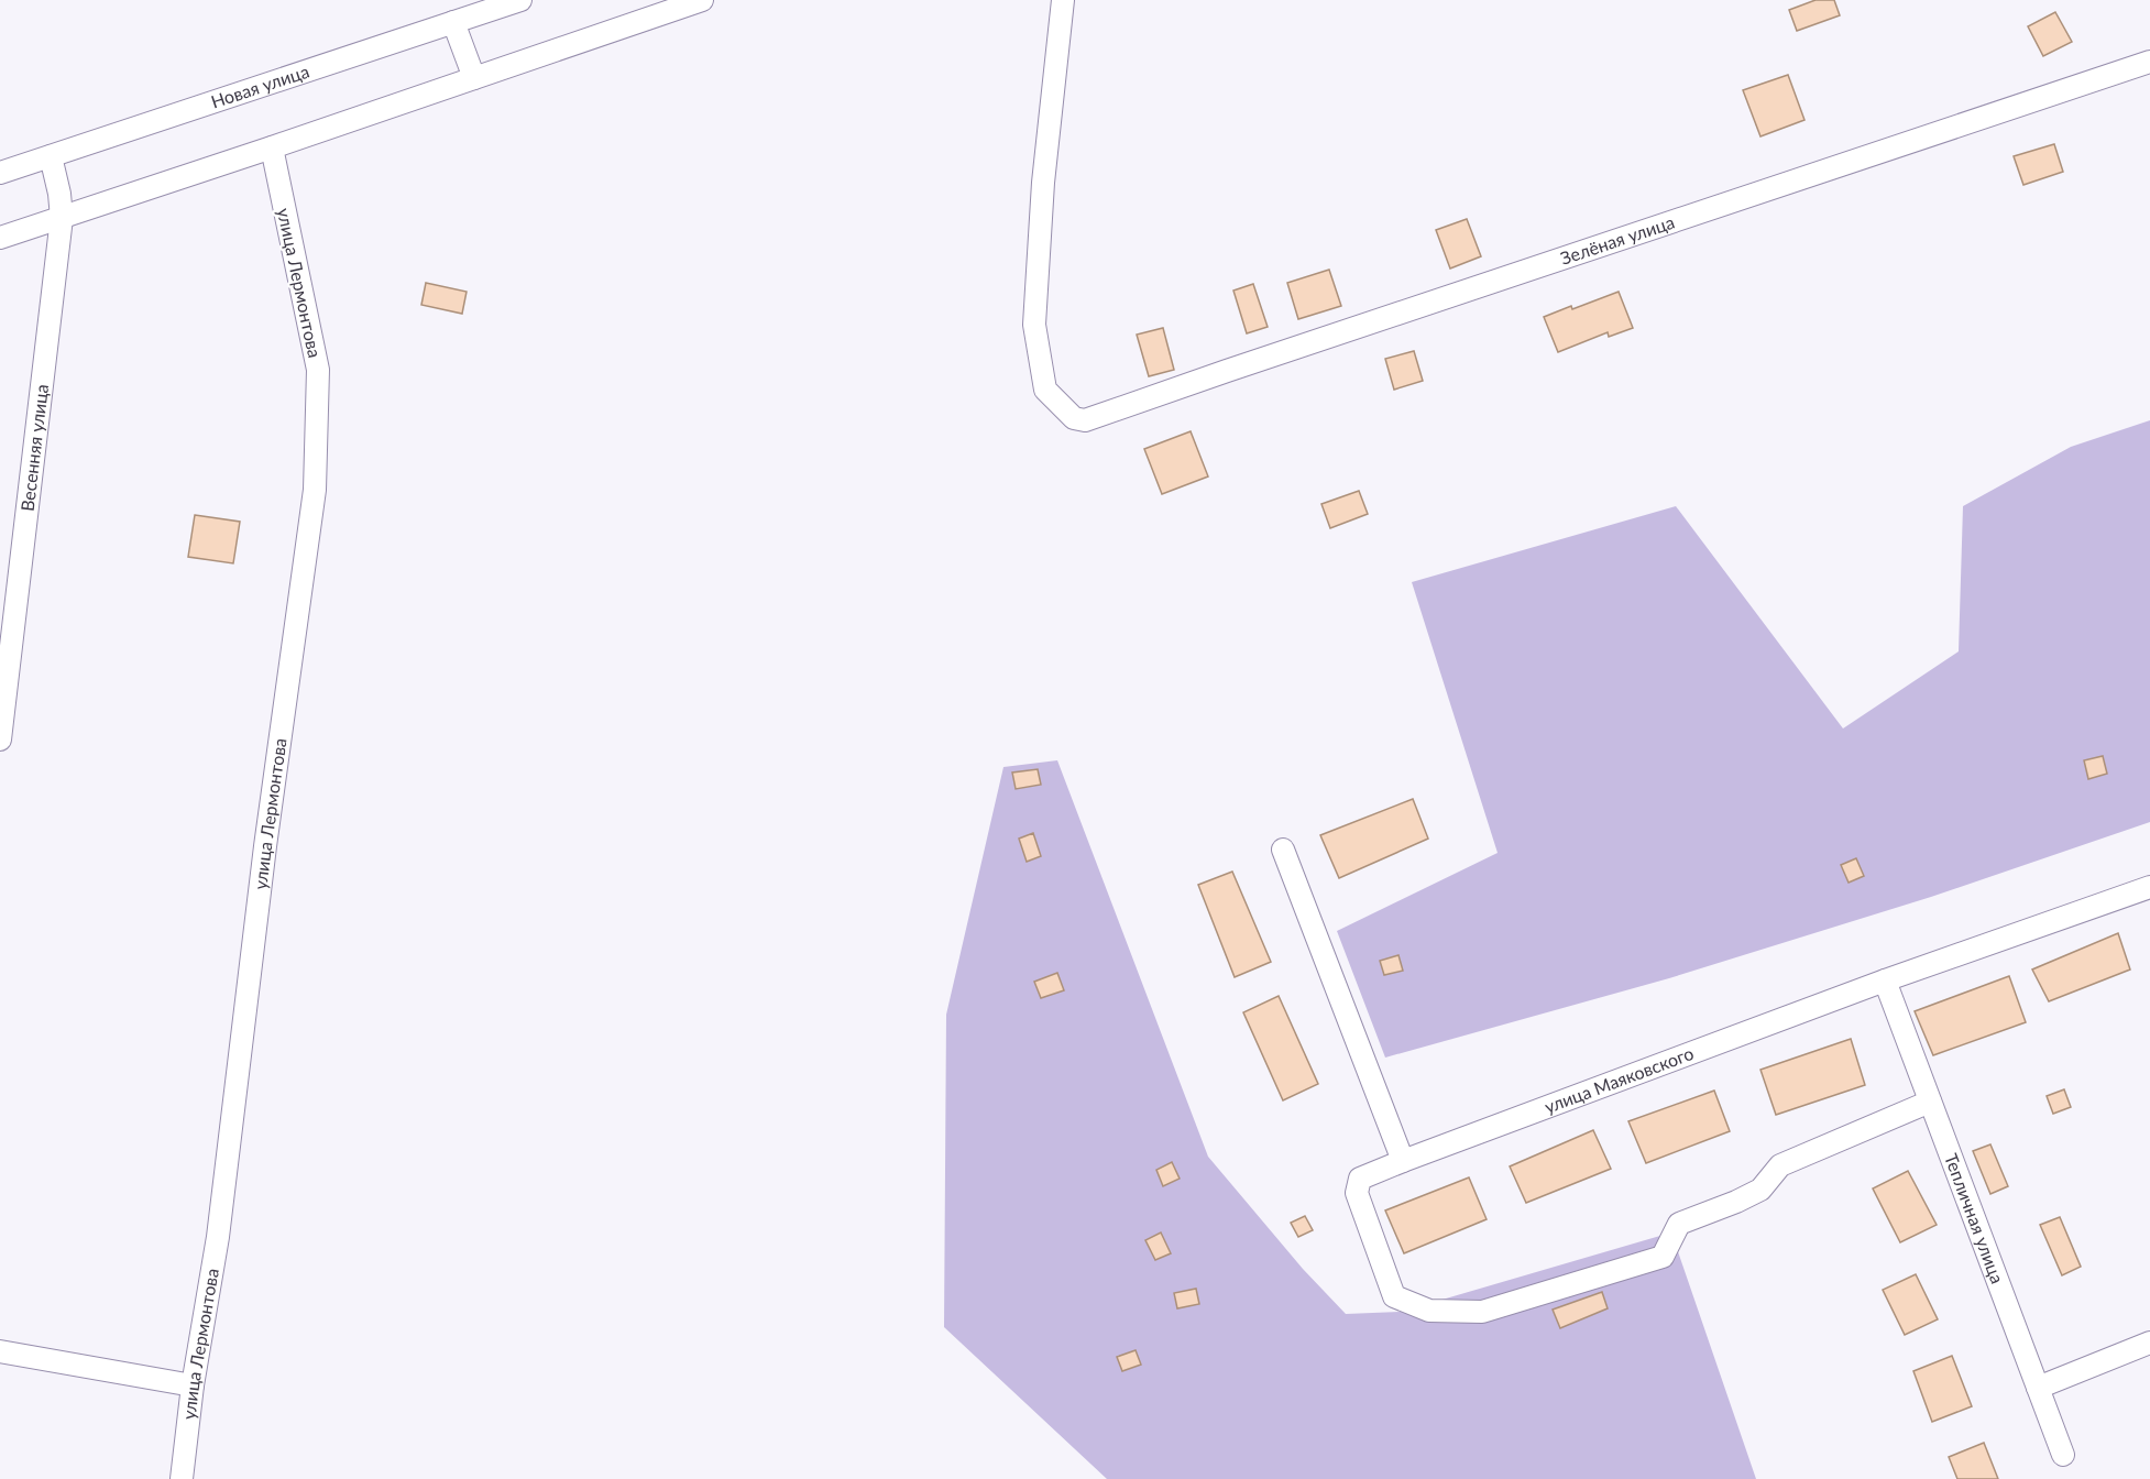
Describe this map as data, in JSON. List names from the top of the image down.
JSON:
{
  "streets": {
    "street": [
      "Новая улица",
      "Зелёная улица",
      "улица Лермонтова",
      "Весенняя улица",
      "улица Маяковского",
      "Тепличная улица"
    ]
  },
  "crossings": [
    ["Новая улица", "Весенняя улица"],
    ["улица Маяковского", "Тепличная улица"]
  ]
}
